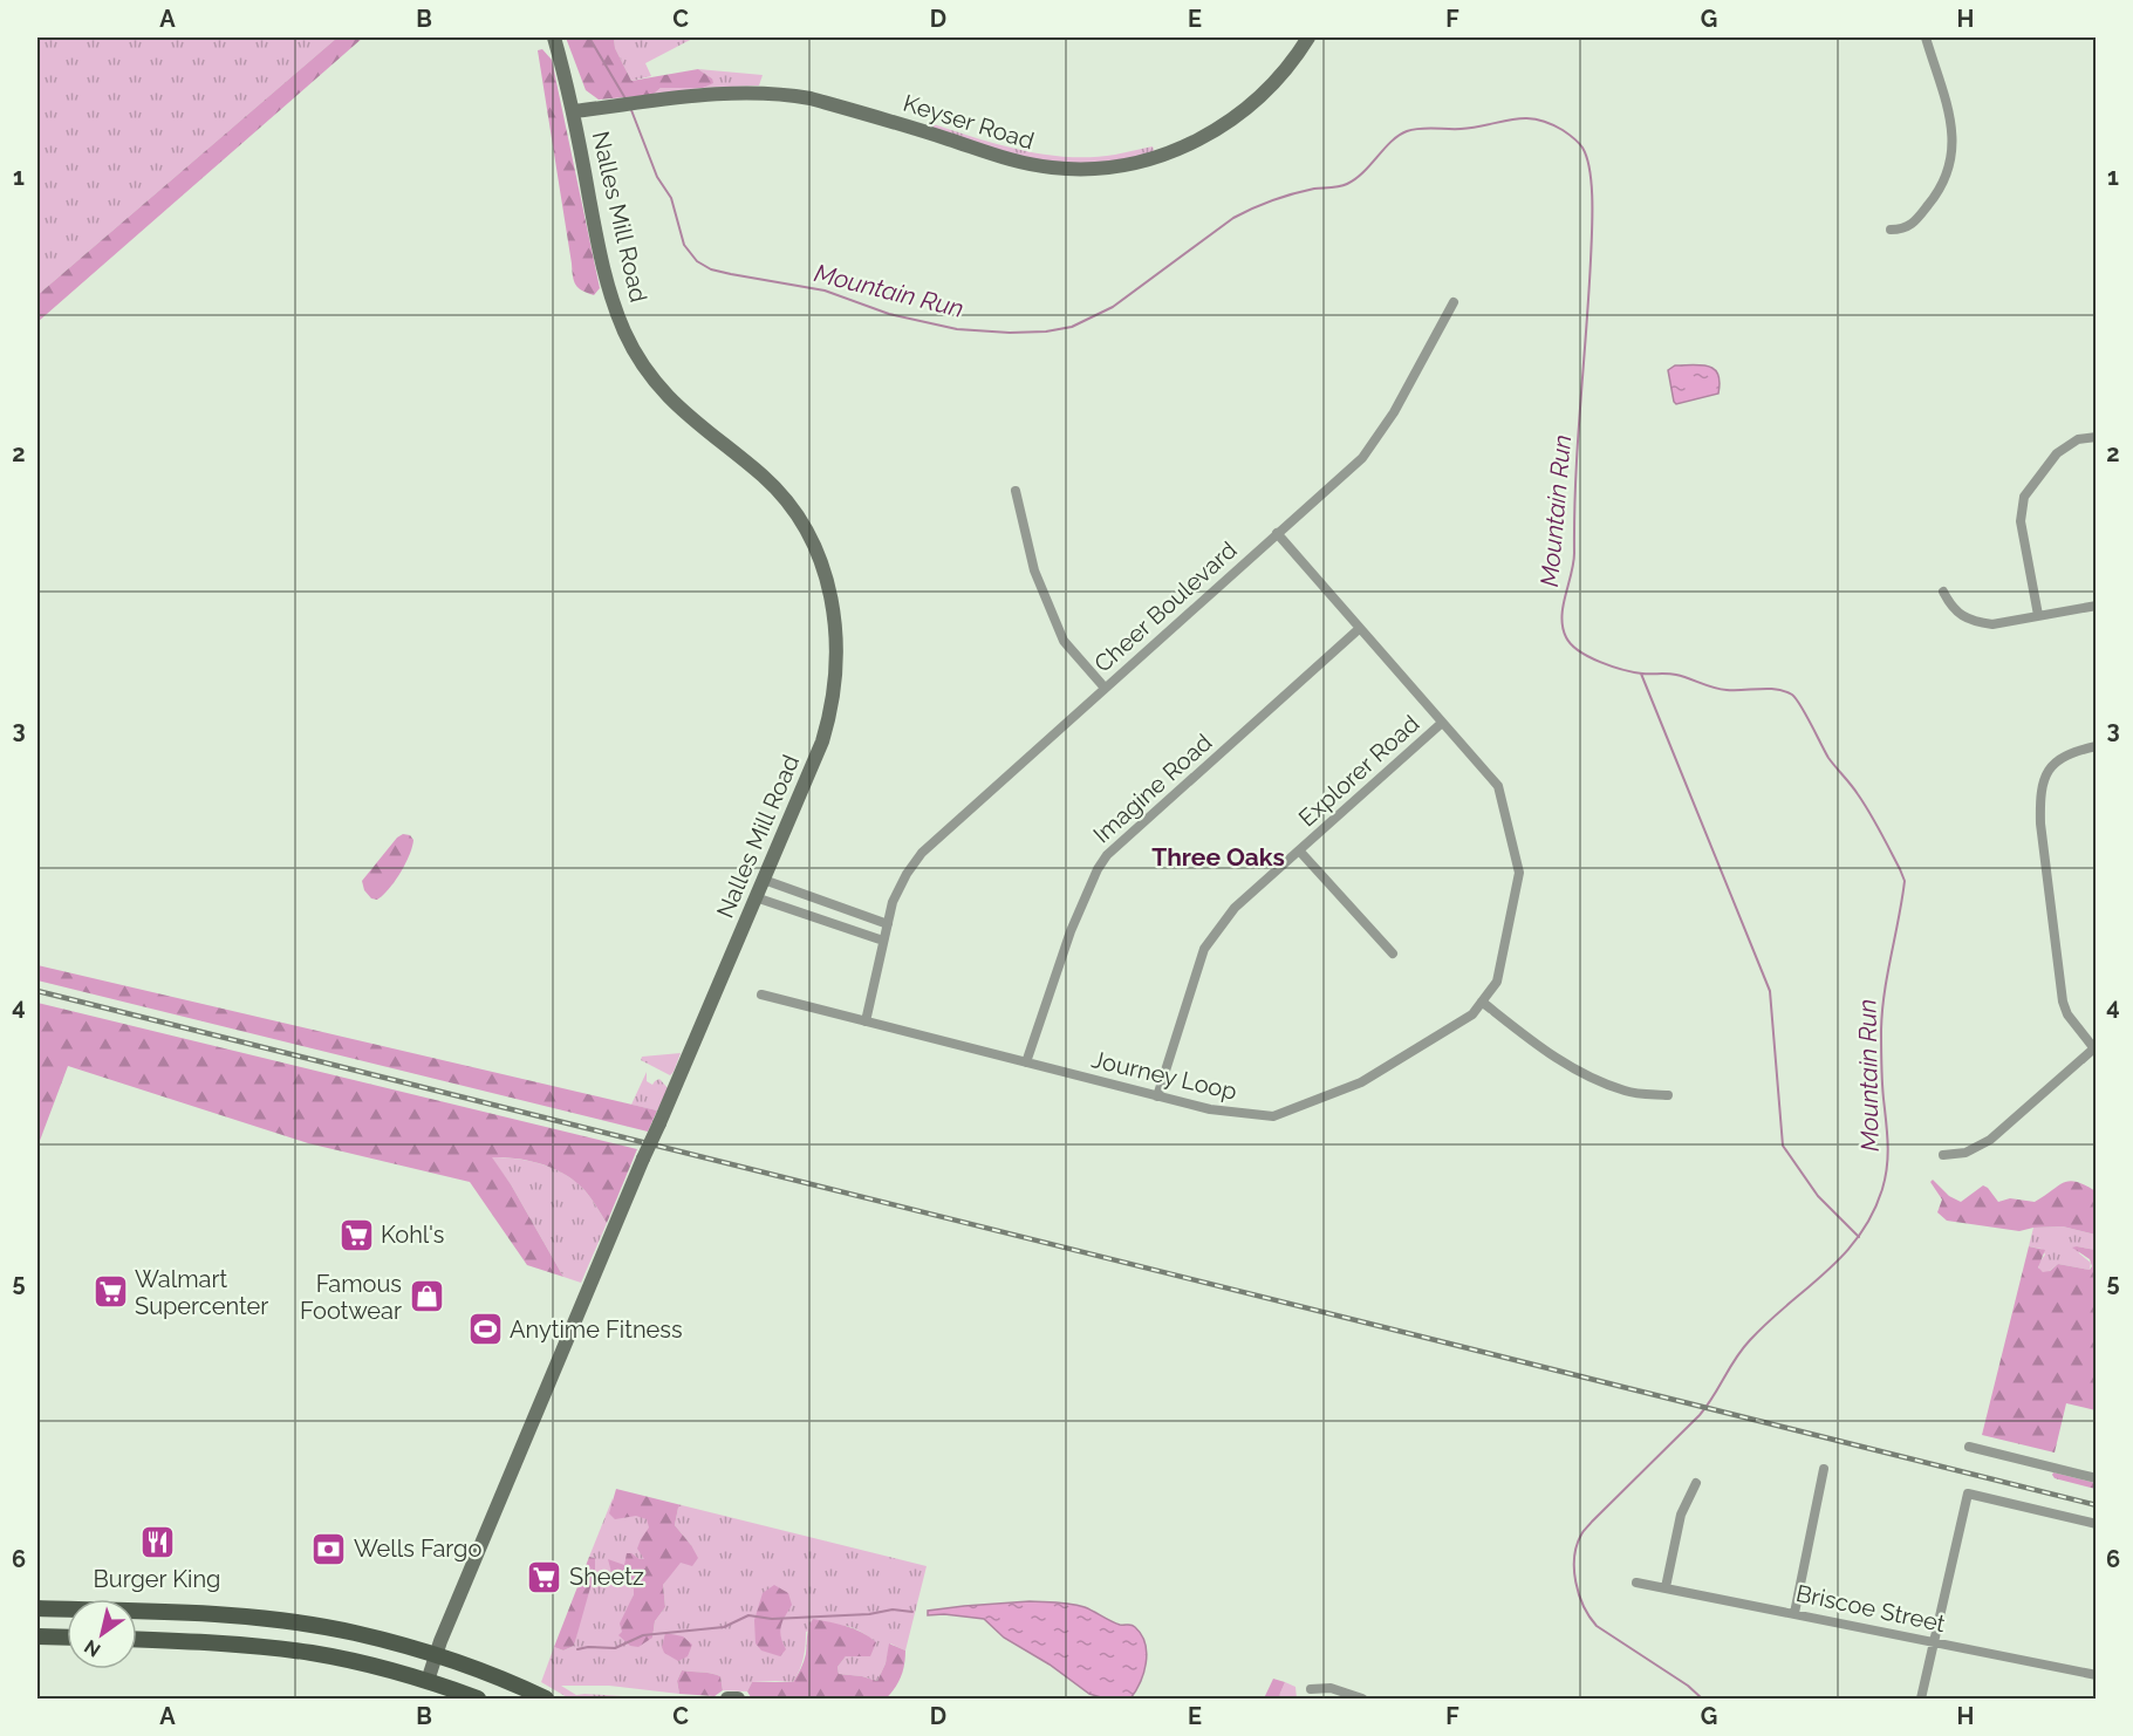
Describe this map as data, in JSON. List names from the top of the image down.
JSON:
{
  "streets": {
    "street": [
      "Keyser Road",
      "Nalles Mill Road",
      "Cheer Boulevard",
      "Explorer Road",
      "Imagine Road",
      "Journey Loop",
      "Briscoe Street"
    ]
  },
  "crossings": [
    ["Keyser Road", "Nalles Mill Road"],
    ["Cheer Boulevard", "Journey Loop"],
    ["Explorer Road", "Journey Loop"],
    ["Imagine Road", "Journey Loop"]
  ],
  "districts": ["Three Oaks"],
  "water": ["Mountain Run"],
  "places": {
    "supermarket": ["Kohl's", "Walmart Supercenter", "Sheetz"],
    "shop": ["Famous Footwear"],
    "sports": ["Anytime Fitness"],
    "restaurant": ["Burger King"],
    "bank": ["Wells Fargo"]
  },
  "north": "bottom left",
  "grid": {
    "columns": [
      "A",
      "B",
      "C",
      "D",
      "E",
      "F",
      "G",
      "H"
    ],
    "rows": [
      "1",
      "2",
      "3",
      "4",
      "5",
      "6"
    ]
  }
}
